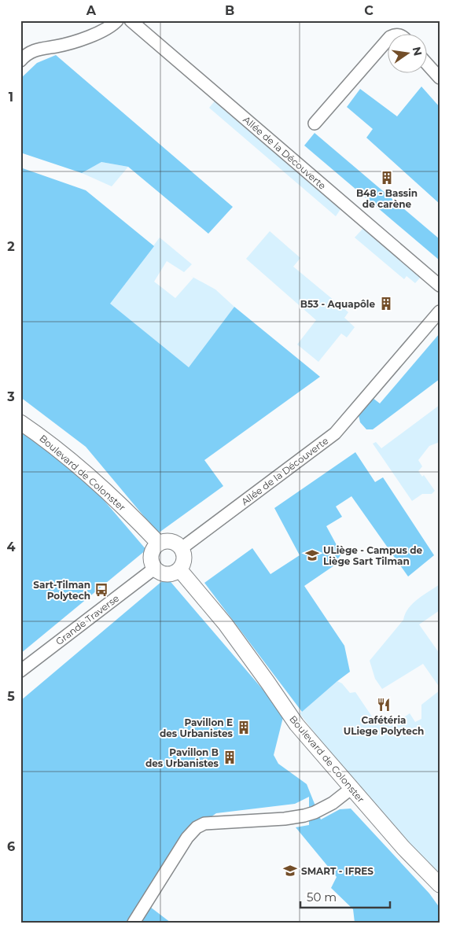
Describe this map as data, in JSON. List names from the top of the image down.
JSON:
{
  "streets": {
    "main road": ["Boulevard de Colonster"],
    "street": ["Allée de la Découverte", "Grande Traverse"]
  },
  "crossings": [
    ["Allée de la Découverte", "Boulevard de Colonster"],
    ["Allée de la Découverte", "Grande Traverse"],
    ["Boulevard de Colonster", "Grande Traverse"]
  ],
  "places": {
    "building": [
      "B48 - Bassin de carène",
      "B53 - Aquapôle",
      "Pavillon E des Urbanistes",
      "Pavillon B des Urbanistes"
    ],
    "school or university": ["ULiège - Campus de Liège Sart Tilman", "SMART - IFRES"],
    "bus stop": ["Sart-Tilman Polytech"],
    "restaurant": ["Cafétéria ULiege Polytech"]
  },
  "scale_bar": "50 m",
  "north": "right",
  "grid": {
    "columns": ["A", "B", "C"],
    "rows": [
      "1",
      "2",
      "3",
      "4",
      "5",
      "6"
    ]
  }
}
